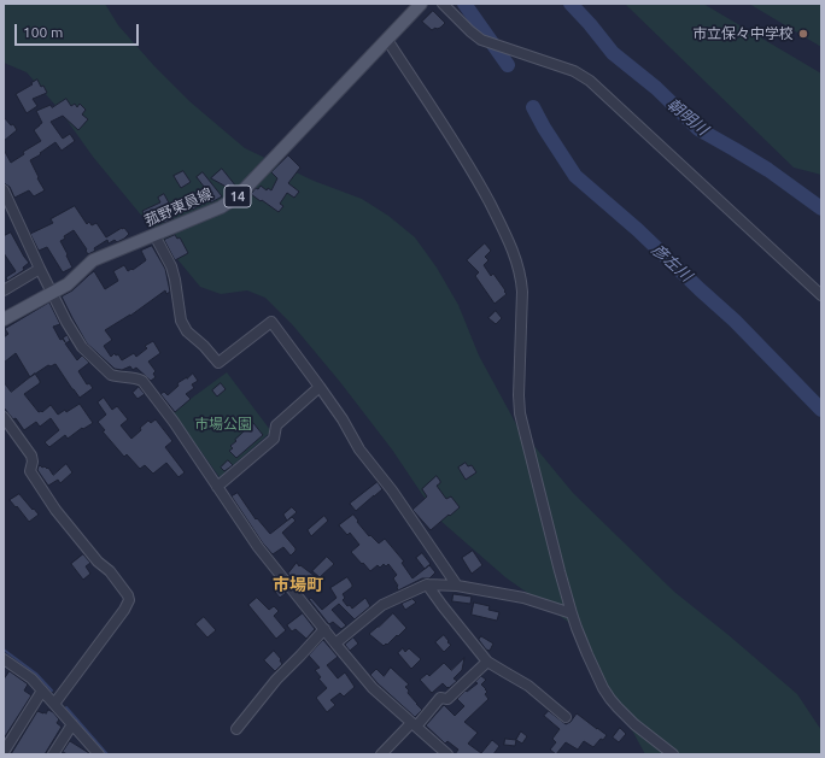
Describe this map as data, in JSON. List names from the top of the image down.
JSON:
{
  "streets": {
    "main road": ["14", "菰野東員線"]
  },
  "districts": ["市場町"],
  "water": ["朝明川", "彦左川"],
  "parks": ["市場公園"],
  "places": ["市立保々中学校"],
  "scale_bar": "100 m"
}
